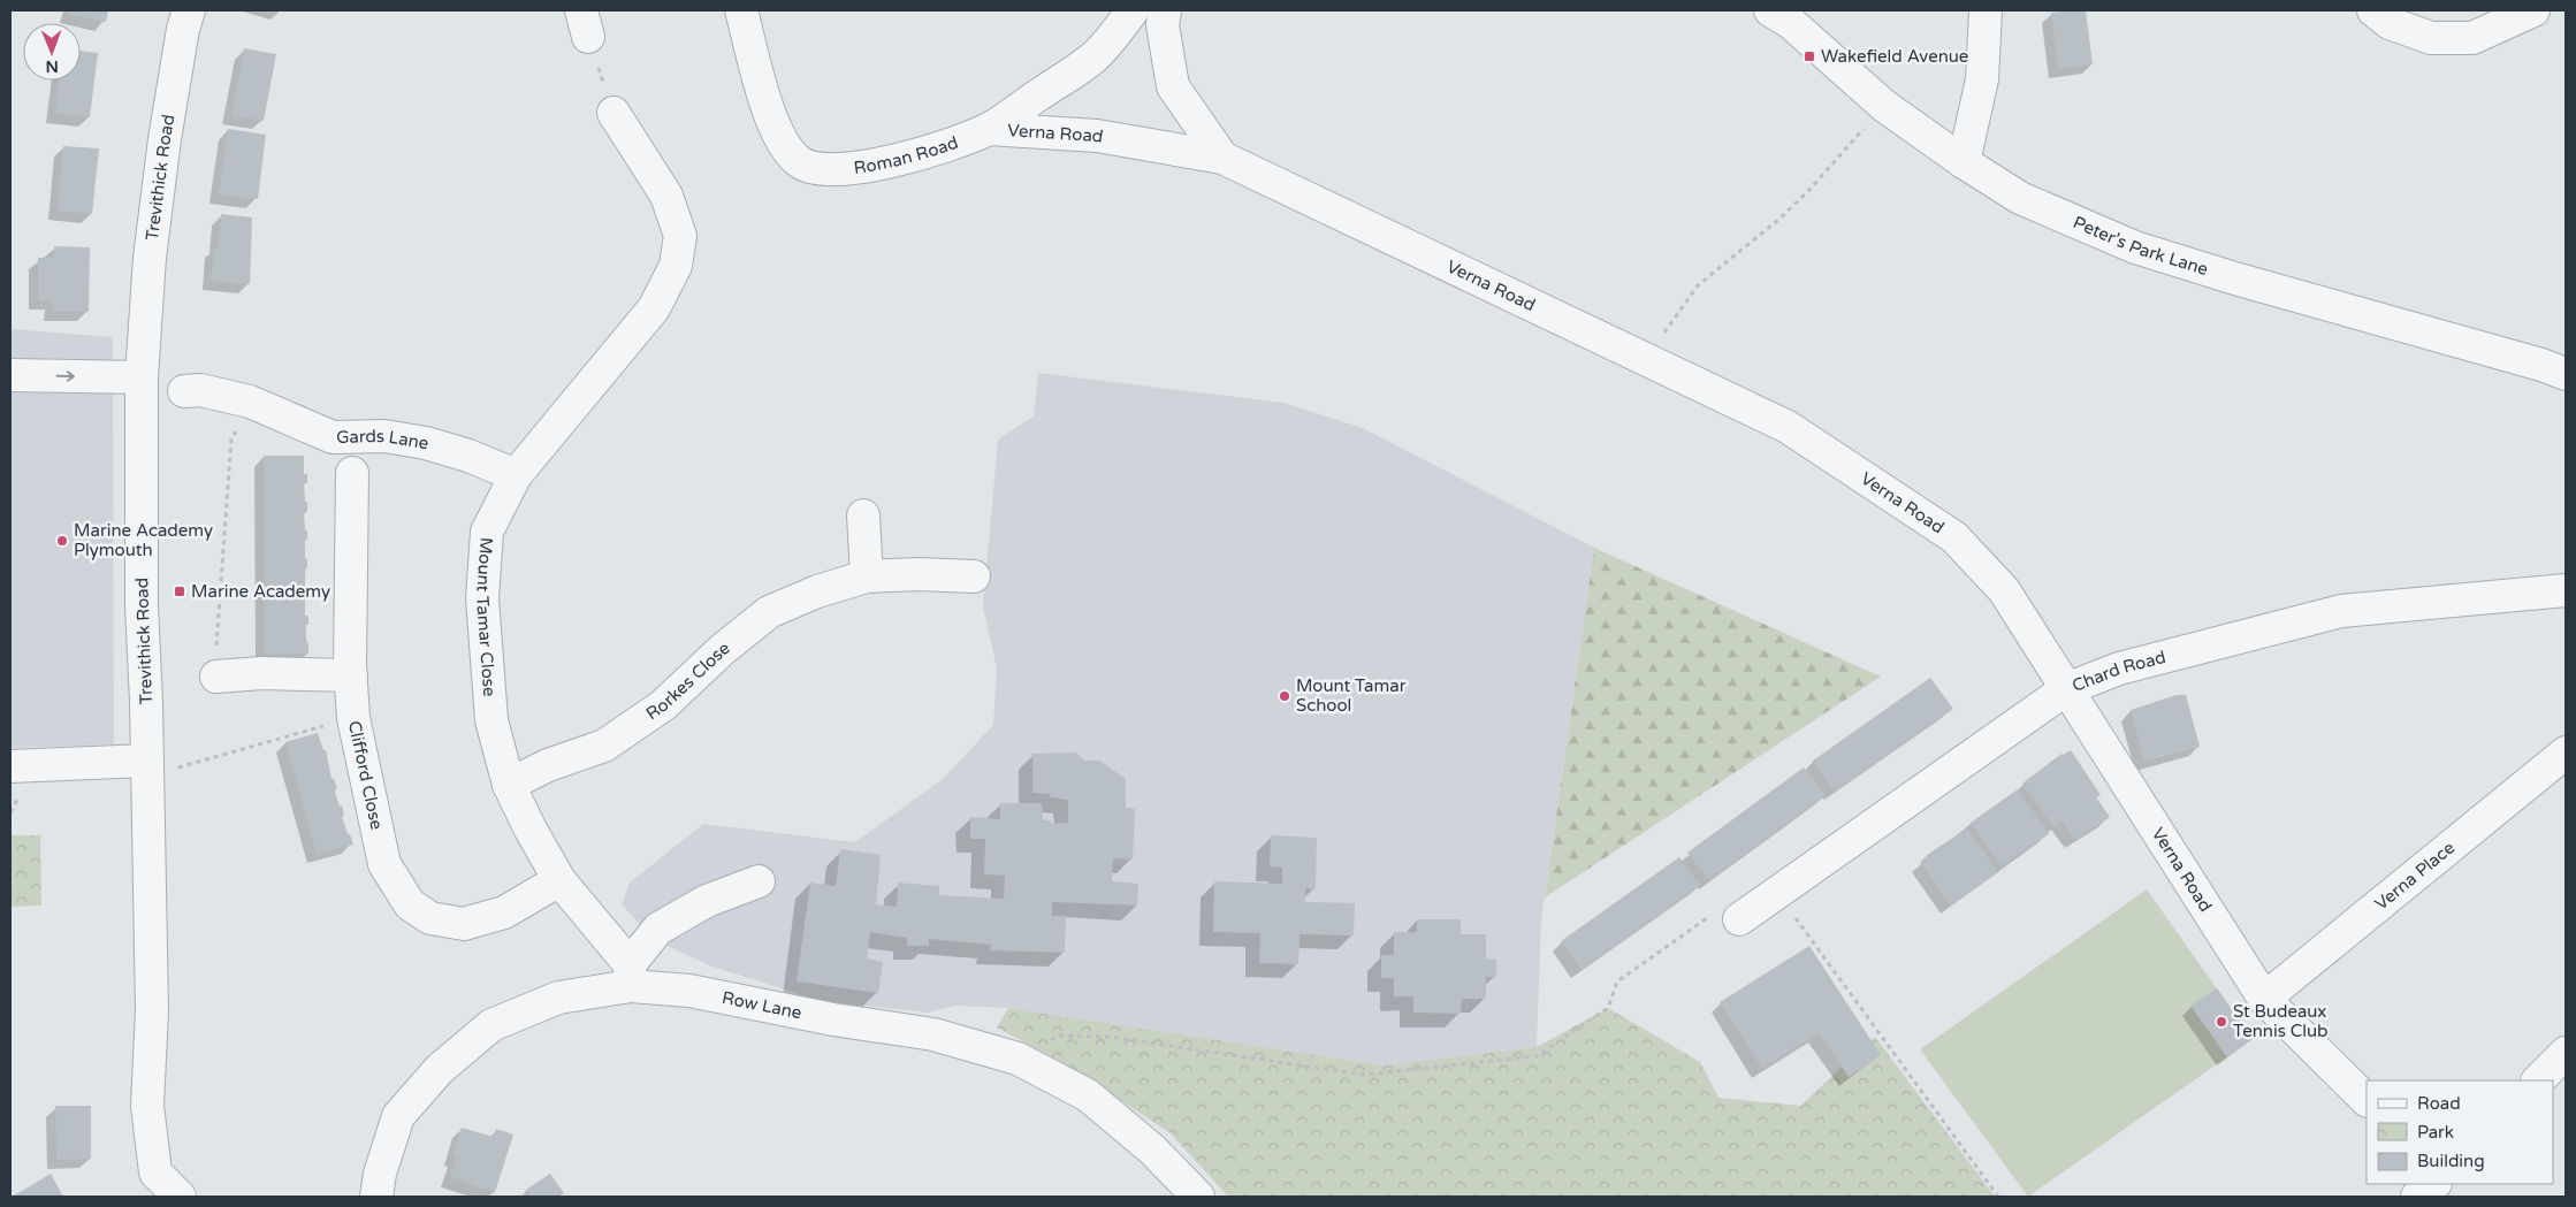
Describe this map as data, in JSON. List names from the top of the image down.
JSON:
{
  "streets": {
    "street": [
      "Verna Road",
      "Roman Road",
      "Trevithick Road",
      "Peter's Park Lane",
      "Gards Lane",
      "Mount Tamar Close",
      "Chard Road",
      "Rorkes Close",
      "Clifford Close",
      "Verna Place",
      "Row Lane"
    ]
  },
  "crossings": [
    ["Verna Road", "Roman Road"],
    ["Verna Road", "Chard Road"],
    ["Verna Road", "Verna Place"],
    ["Gards Lane", "Mount Tamar Close"],
    ["Mount Tamar Close", "Rorkes Close"],
    ["Mount Tamar Close", "Clifford Close"],
    ["Mount Tamar Close", "Row Lane"]
  ],
  "places": {
    "transit": ["Wakefield Avenue", "Marine Academy"],
    "other": ["Marine Academy Plymouth", "Mount Tamar School", "St Budeaux Tennis Club"]
  },
  "legend": ["Road", "Park", "Building"],
  "north": "bottom"
}
